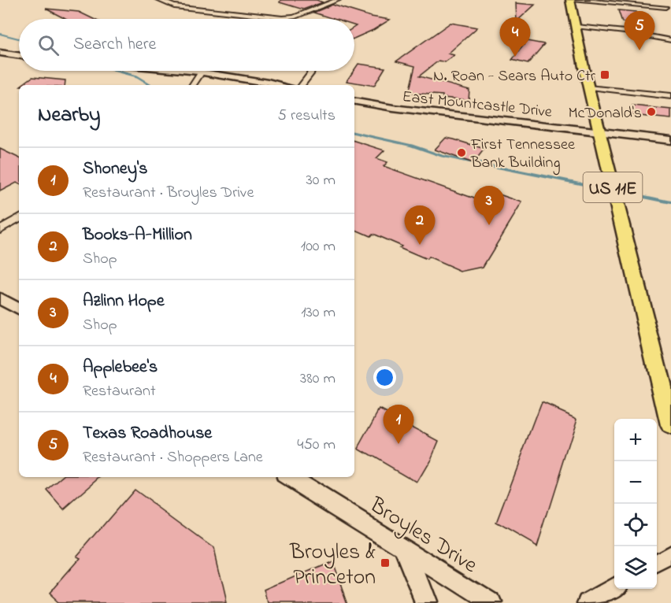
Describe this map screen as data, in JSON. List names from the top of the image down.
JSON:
{
  "streets": {
    "main road": ["US 11E"],
    "street": ["East Mountcastle Drive", "Broyles Drive"]
  },
  "crossings": [
    ["East Mountcastle Drive", "US 11E"]
  ],
  "places": {
    "transit": ["N. Roan - Sears Auto Ctr", "Broyles & Princeton"],
    "other": ["McDonald's", "First Tennessee Bank Building"]
  },
  "page": {
    "pins": [
      "5",
      "4",
      "3",
      "2",
      "1"
    ],
    "search": "Search here",
    "heading": ["Nearby", "5 results"],
    "list": [
      {
        "mark": "1",
        "name": "Shoney's",
        "note": "Restaurant · Broyles Drive",
        "value": "30 m"
      },
      {
        "mark": "2",
        "name": "Books-A-Million",
        "note": "Shop",
        "value": "100 m"
      },
      {
        "mark": "3",
        "name": "Azlinn Hope",
        "note": "Shop",
        "value": "130 m"
      },
      {
        "mark": "4",
        "name": "Applebee's",
        "note": "Restaurant",
        "value": "380 m"
      },
      {
        "mark": "5",
        "name": "Texas Roadhouse",
        "note": "Restaurant · Shoppers Lane",
        "value": "450 m"
      }
    ],
    "map_buttons": ["+", "−"]
  }
}
